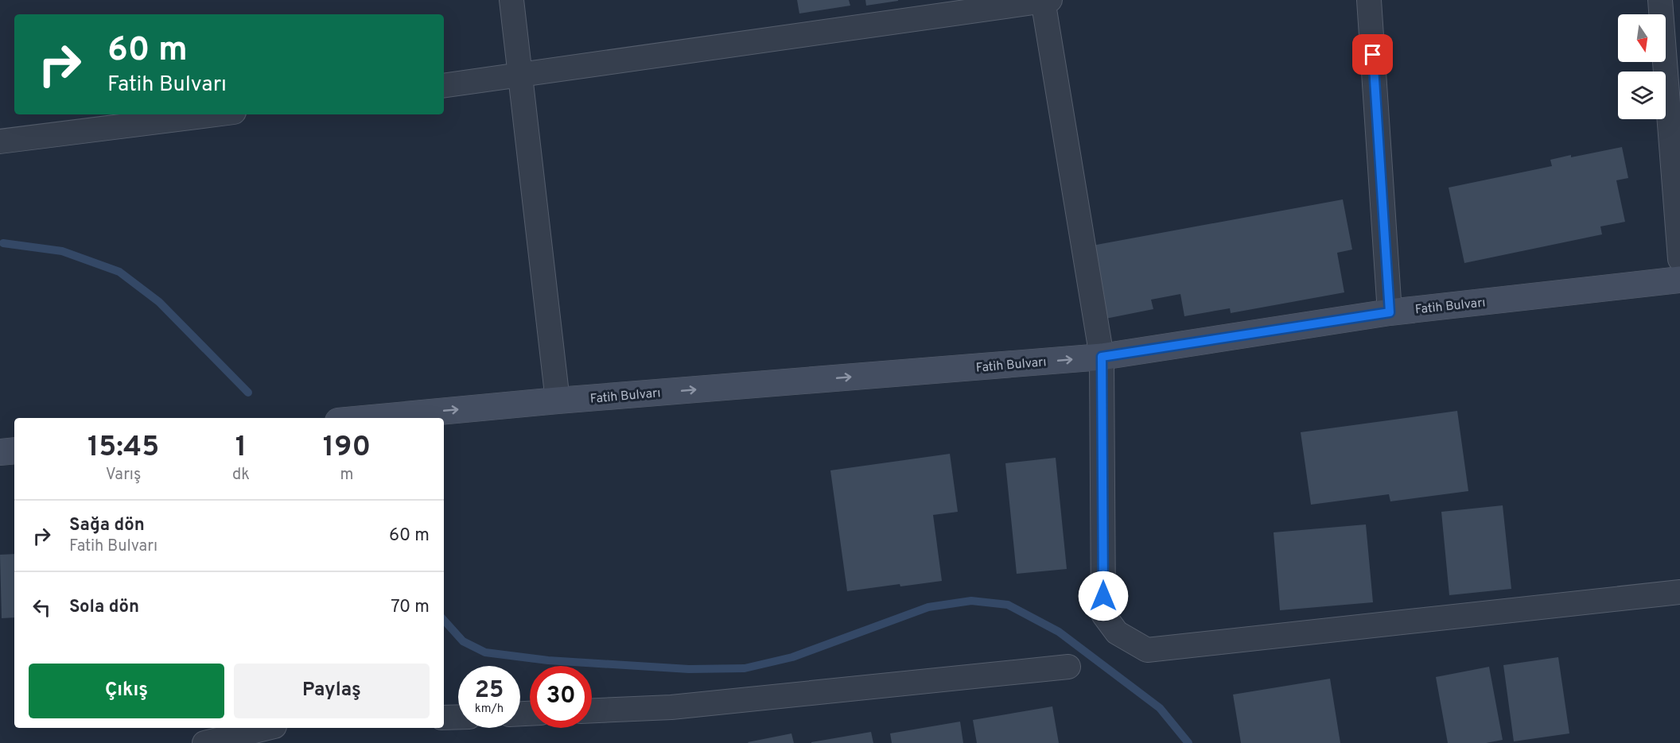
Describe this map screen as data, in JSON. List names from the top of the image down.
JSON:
{
  "streets": {
    "main road": ["Fatih Bulvarı"]
  },
  "one_way": ["Fatih Bulvarı"],
  "north": "bottom",
  "page": {
    "turn": ["60 m", "Fatih Bulvarı"],
    "eta": [
      "15:45",
      "Varış",
      "1",
      "dk",
      "190",
      "m"
    ],
    "list": [
      {
        "name": "Sağa dön",
        "note": "Fatih Bulvarı",
        "value": "60 m"
      },
      {
        "name": "Sola dön",
        "value": "70 m"
      }
    ],
    "buttons": ["Çıkış", "Paylaş"],
    "speed": "25 km/h",
    "limit": "30"
  }
}
